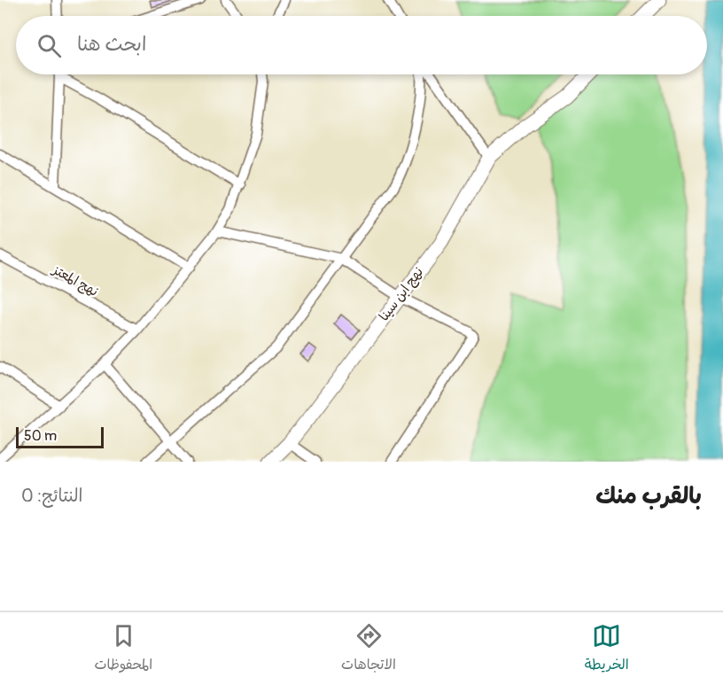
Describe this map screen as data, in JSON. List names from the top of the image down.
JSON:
{
  "streets": {
    "street": ["نهج المعتز", "نهج ابن سينا"]
  },
  "scale_bar": "50 m",
  "page": {
    "search": "ابحث هنا",
    "scale": "50 m",
    "heading": ["بالقرب منك", "النتائج: 0"],
    "nav": ["الخريطة", "الاتجاهات", "المحفوظات"]
  }
}
